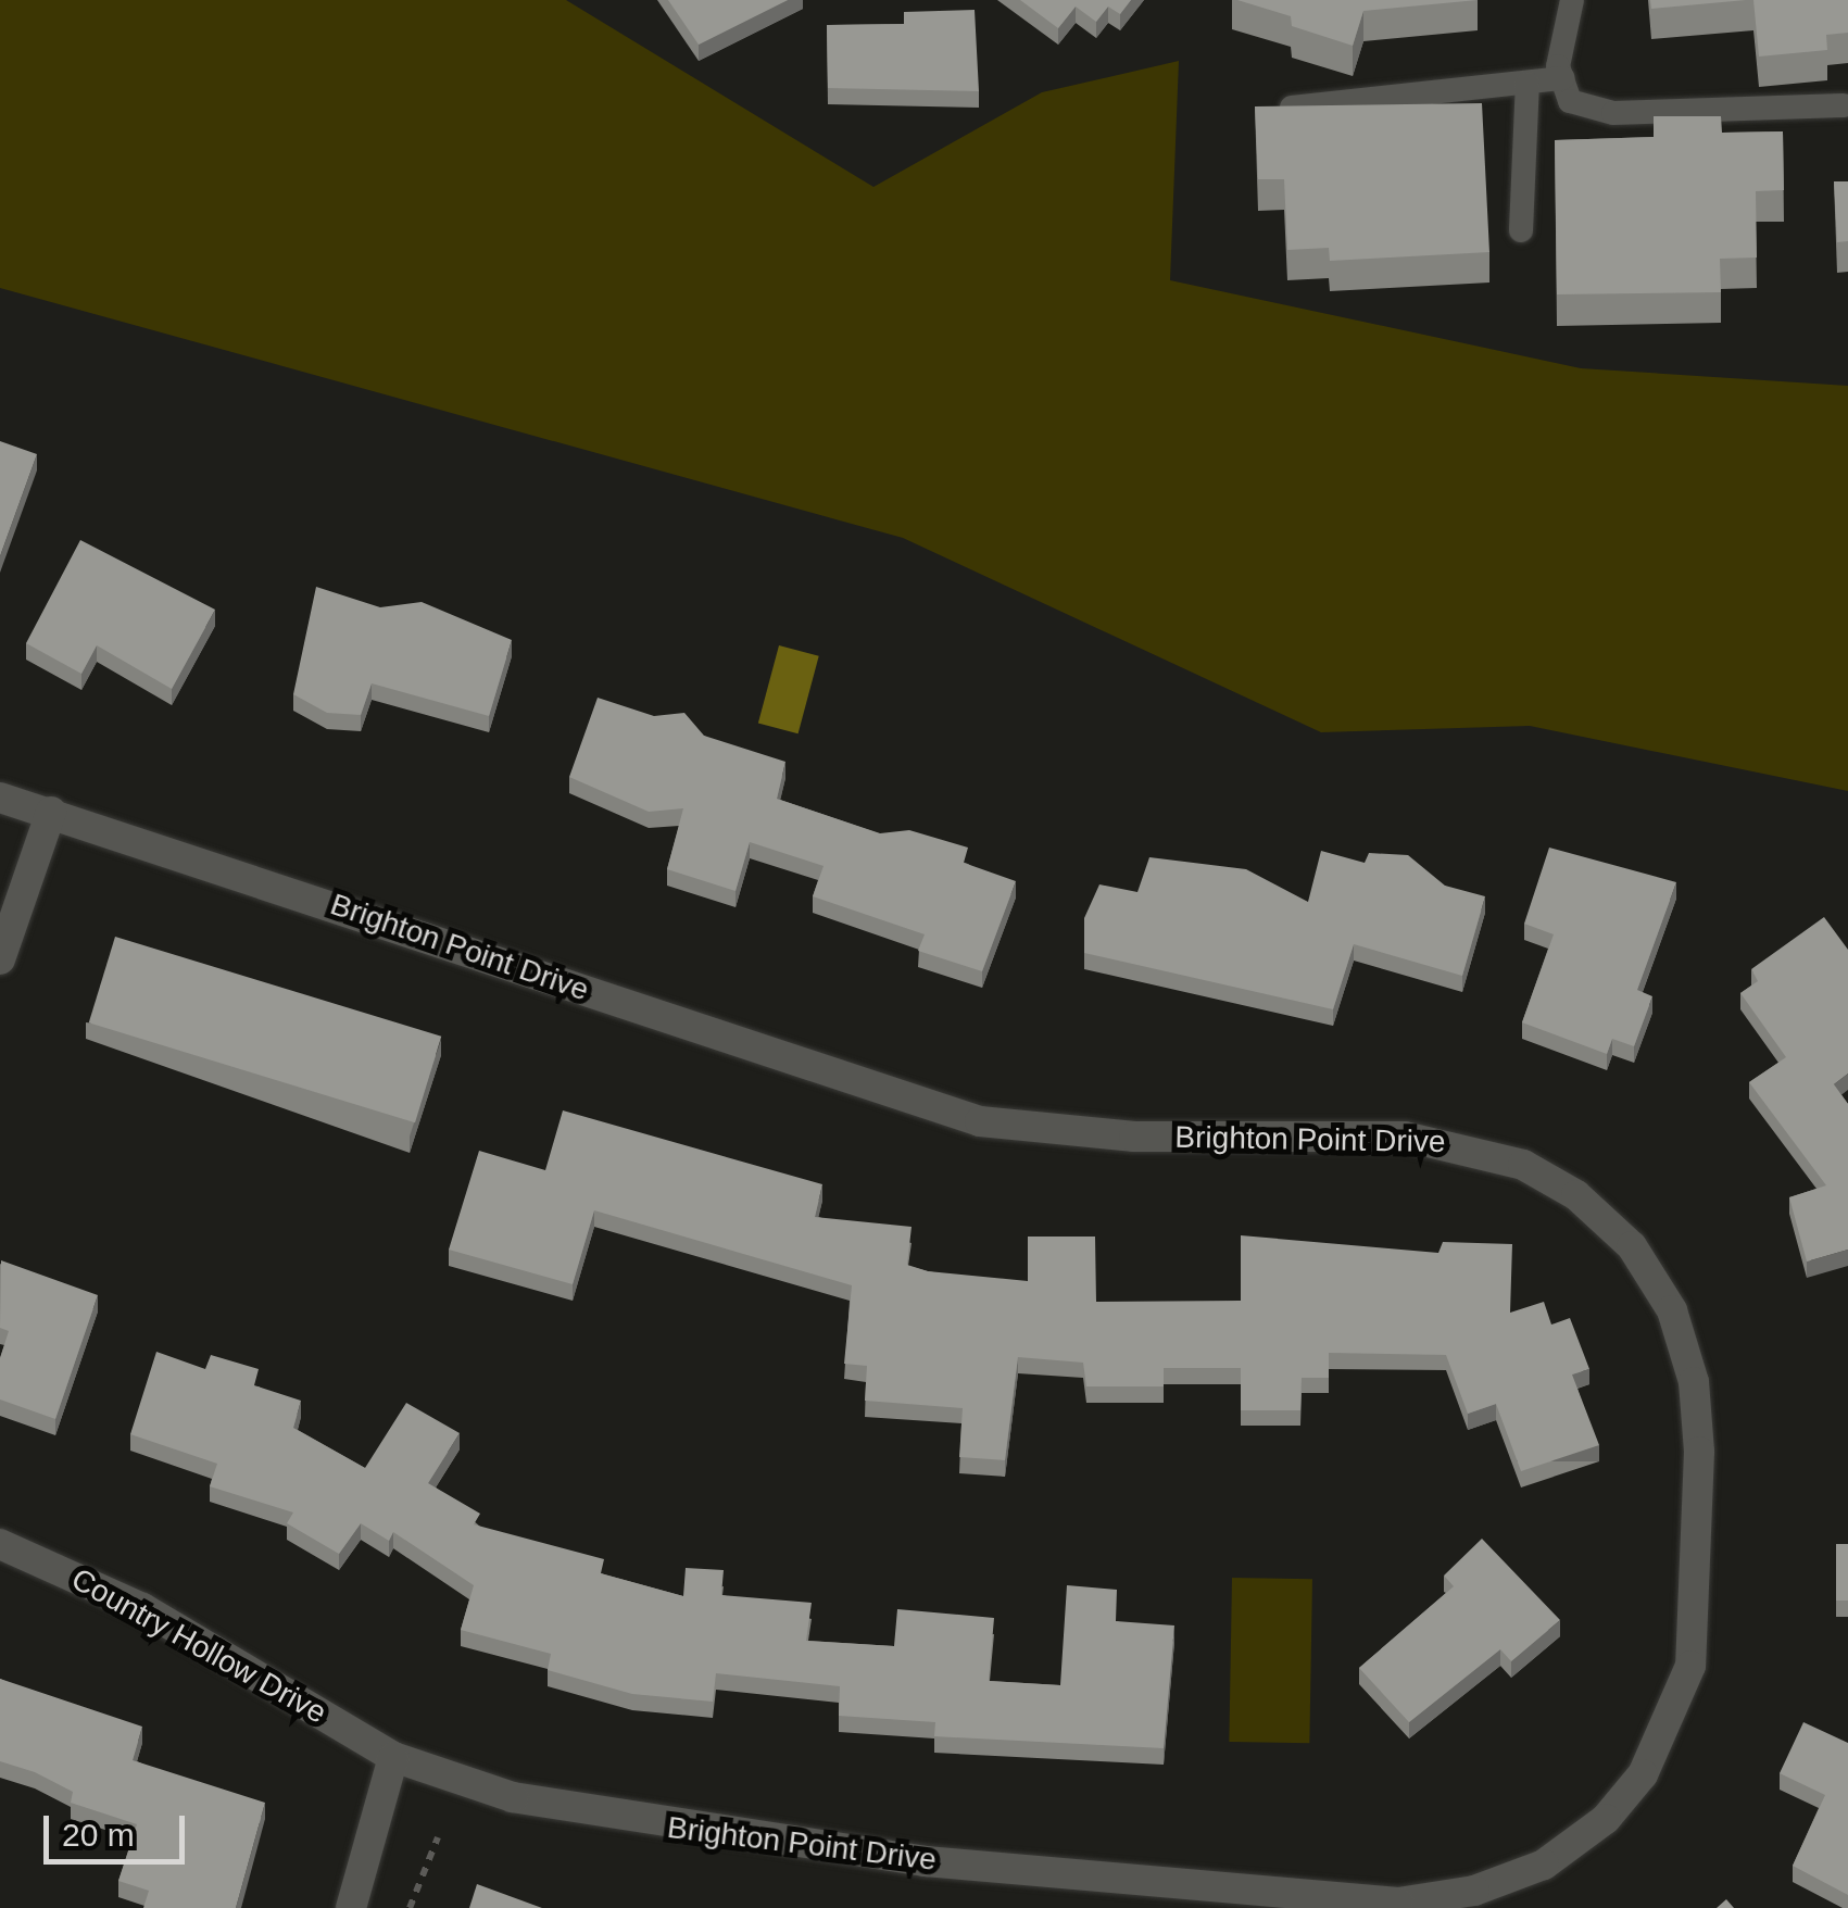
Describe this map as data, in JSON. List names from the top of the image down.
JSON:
{
  "streets": {
    "street": ["Brighton Point Drive", "Country Hollow Drive"]
  },
  "crossings": [
    ["Brighton Point Drive", "Country Hollow Drive"]
  ],
  "scale_bar": "20 m"
}
